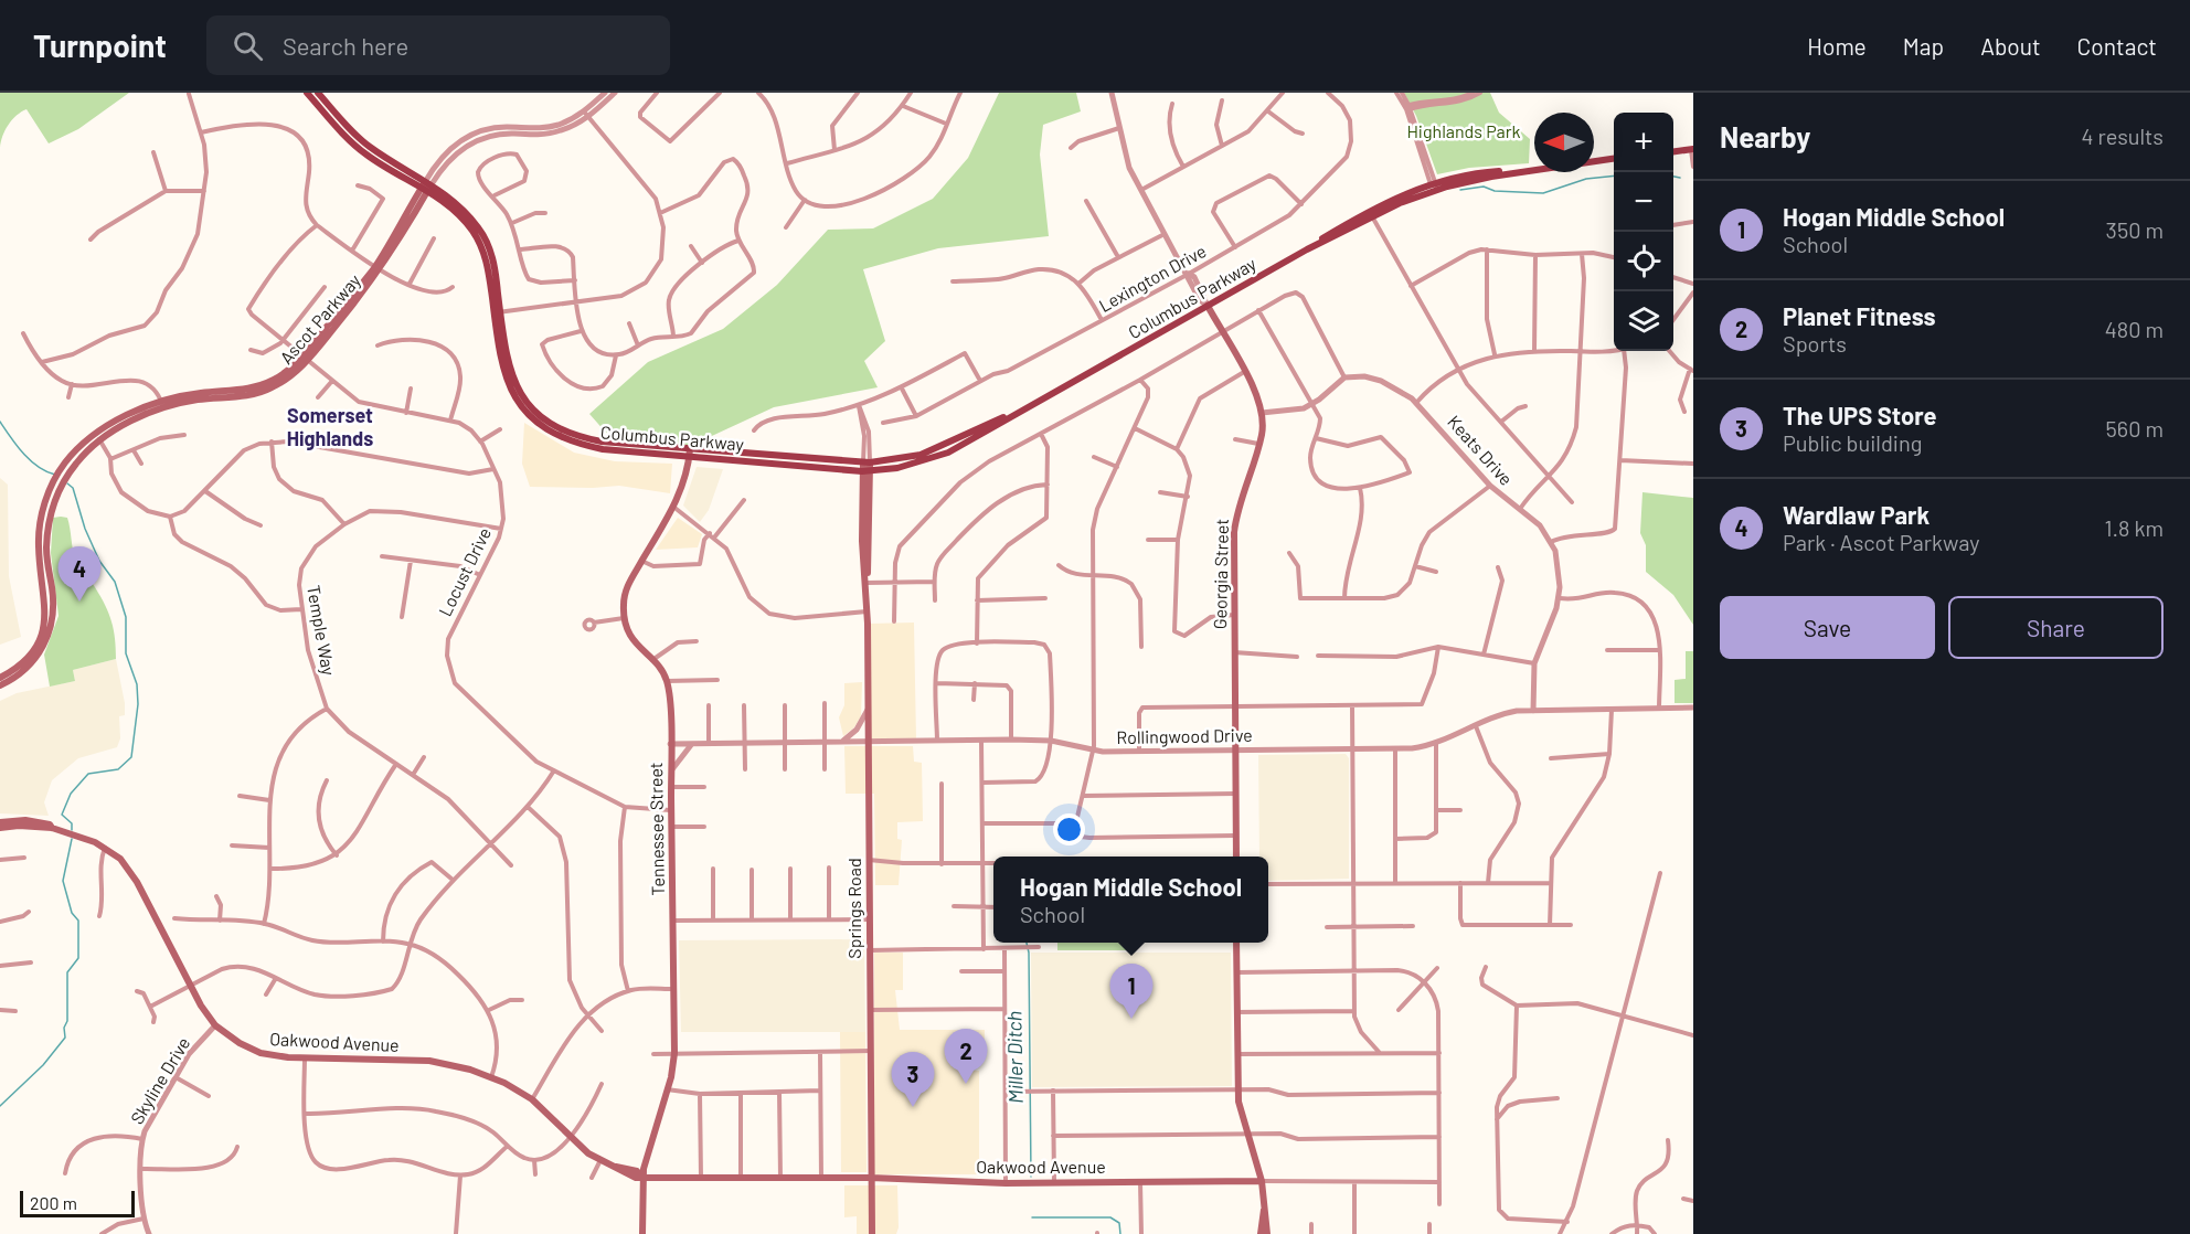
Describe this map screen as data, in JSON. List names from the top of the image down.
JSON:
{
  "streets": {
    "main road": [
      "Columbus Parkway",
      "Ascot Parkway",
      "Georgia Street",
      "Tennessee Street",
      "Springs Road",
      "Oakwood Avenue"
    ],
    "street": [
      "Lexington Drive",
      "Keats Drive",
      "Locust Drive",
      "Temple Way",
      "Rollingwood Drive",
      "Skyline Drive"
    ]
  },
  "crossings": [
    ["Lexington Drive", "Georgia Street"],
    ["Columbus Parkway", "Ascot Parkway"],
    ["Columbus Parkway", "Georgia Street"],
    ["Columbus Parkway", "Springs Road"],
    ["Ascot Parkway", "Locust Drive"],
    ["Keats Drive", "Rollingwood Drive"],
    ["Locust Drive", "Temple Way"],
    ["Locust Drive", "Tennessee Street"],
    ["Georgia Street", "Rollingwood Drive"],
    ["Rollingwood Drive", "Tennessee Street"],
    ["Rollingwood Drive", "Springs Road"],
    ["Tennessee Street", "Oakwood Avenue"],
    ["Springs Road", "Oakwood Avenue"],
    ["Oakwood Avenue", "Skyline Drive"]
  ],
  "districts": ["Somerset Highlands"],
  "water": ["Miller Ditch"],
  "parks": ["Highlands Park"],
  "scale_bar": "200 m",
  "north": "left",
  "page": {
    "header": "Turnpoint",
    "search": "Search here",
    "nav": [
      "Home",
      "Map",
      "About",
      "Contact"
    ],
    "heading": ["Nearby", "4 results"],
    "map_buttons": ["+", "−"],
    "list": [
      {
        "mark": "1",
        "name": "Hogan Middle School",
        "note": "School",
        "value": "350 m"
      },
      {
        "mark": "2",
        "name": "Planet Fitness",
        "note": "Sports",
        "value": "480 m"
      },
      {
        "mark": "3",
        "name": "The UPS Store",
        "note": "Public building",
        "value": "560 m"
      },
      {
        "mark": "4",
        "name": "Wardlaw Park",
        "note": "Park · Ascot Parkway",
        "value": "1.8 km"
      }
    ],
    "pins": [
      "4",
      "1",
      "2",
      "3"
    ],
    "buttons": ["Save", "Share"],
    "popup": ["Hogan Middle School", "School"],
    "scale": "200 m"
  }
}
